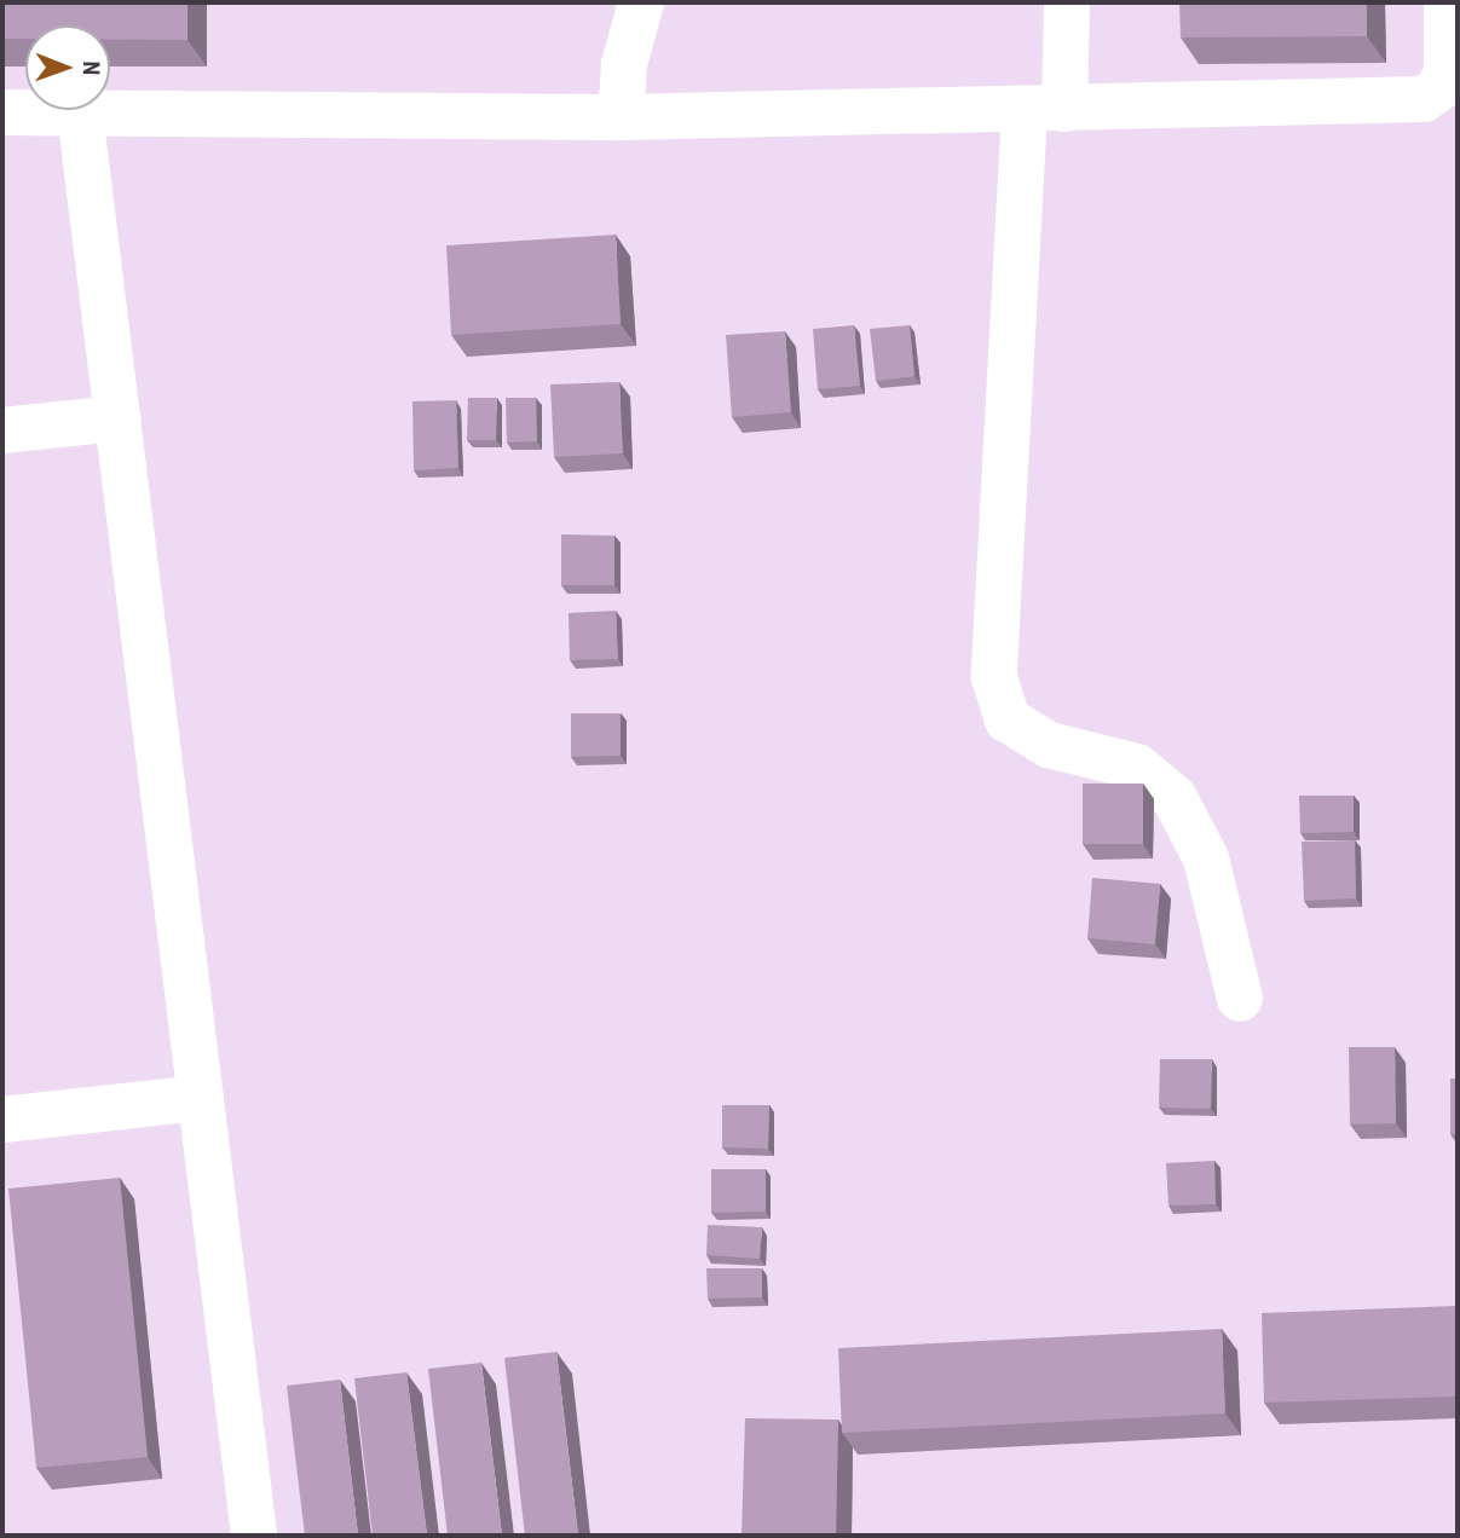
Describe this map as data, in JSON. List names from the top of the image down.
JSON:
{
  "north": "right"
}
